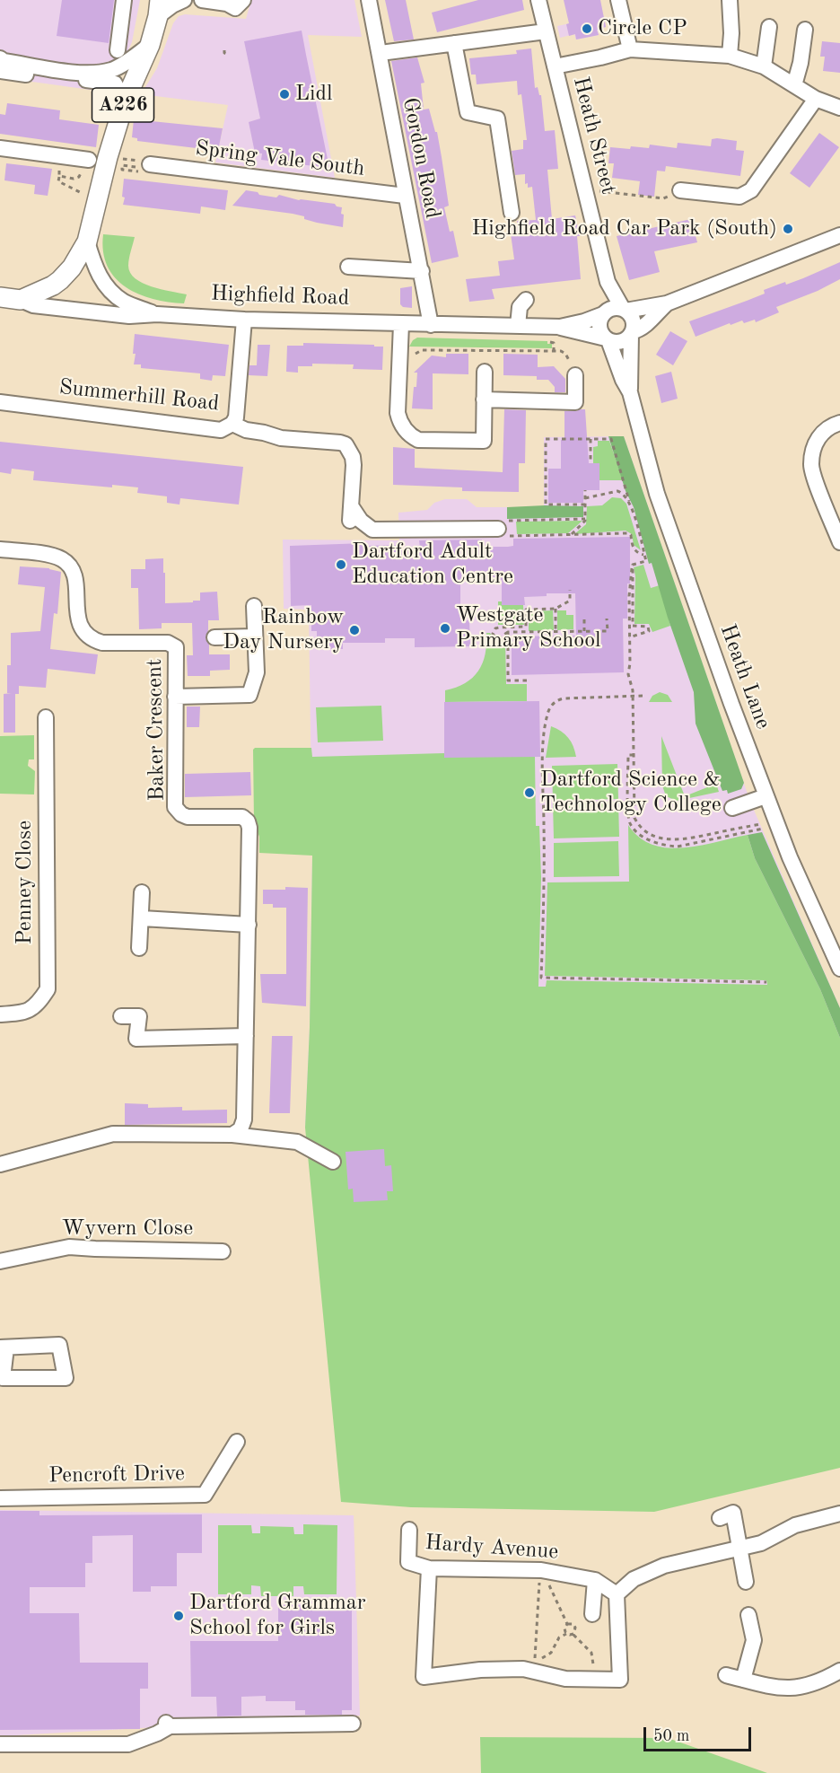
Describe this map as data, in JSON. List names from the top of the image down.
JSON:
{
  "streets": {
    "main road": ["A226", "Highfield Road"],
    "street": [
      "Heath Street",
      "Gordon Road",
      "Spring Vale South",
      "Summerhill Road",
      "Heath Lane",
      "Baker Crescent",
      "Penney Close",
      "Wyvern Close",
      "Pencroft Drive",
      "Hardy Avenue"
    ]
  },
  "crossings": [
    ["A226", "Highfield Road"],
    ["Heath Street", "Highfield Road"],
    ["Heath Street", "Heath Lane"],
    ["Gordon Road", "Spring Vale South"],
    ["Gordon Road", "Highfield Road"],
    ["Highfield Road", "Summerhill Road"],
    ["Highfield Road", "Heath Lane"]
  ],
  "places": [
    "Circle CP",
    "Lidl",
    "Highfield Road Car Park (South)",
    "Dartford Adult Education Centre",
    "Westgate Primary School",
    "Rainbow Day Nursery",
    "Dartford Science & Technology College",
    "Dartford Grammar School for Girls"
  ],
  "scale_bar": "50 m"
}
